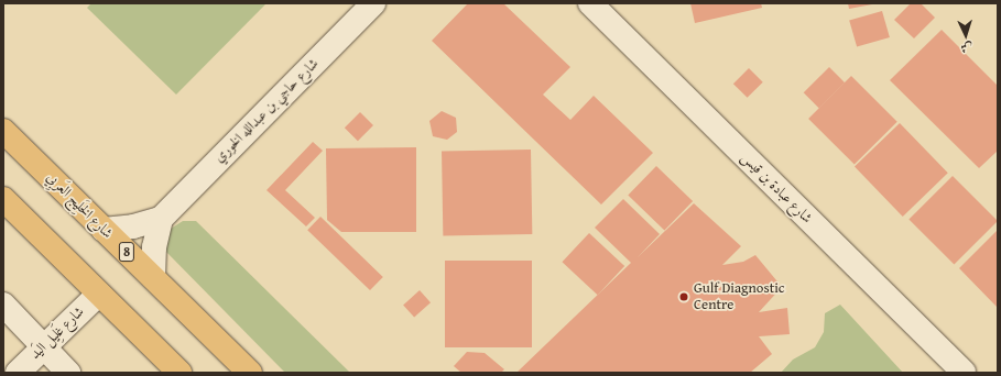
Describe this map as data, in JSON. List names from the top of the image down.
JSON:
{
  "streets": {
    "highway": ["شارع الخَلِيج العَربِي", "8"],
    "street": ["شارع حاجي بن عبدالله الخوري", "شارع عبادة بن قيس", "شارع غَلِيل اليَد"]
  },
  "crossings": [
    ["شارع حاجي بن عبدالله الخوري", "شارع الخَلِيج العَربِي"]
  ],
  "places": ["Gulf Diagnostic Centre"],
  "north": "bottom"
}
